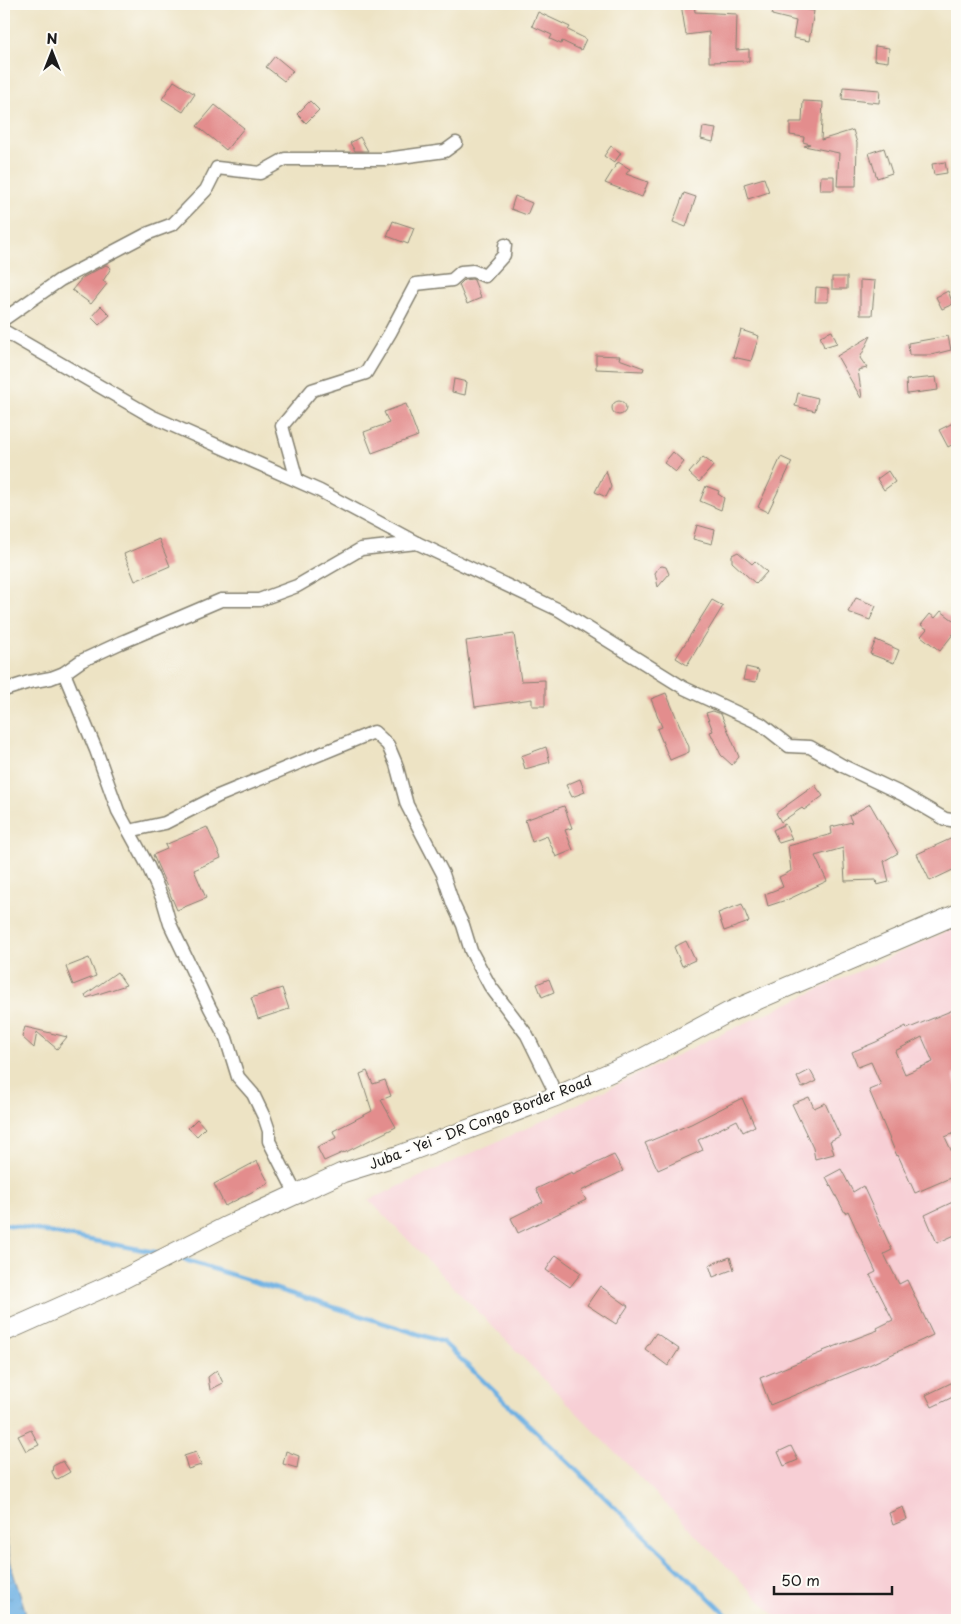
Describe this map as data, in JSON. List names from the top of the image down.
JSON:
{
  "streets": {
    "main road": ["Juba - Yei - DR Congo Border Road"]
  },
  "scale_bar": "50 m",
  "north": "top"
}
